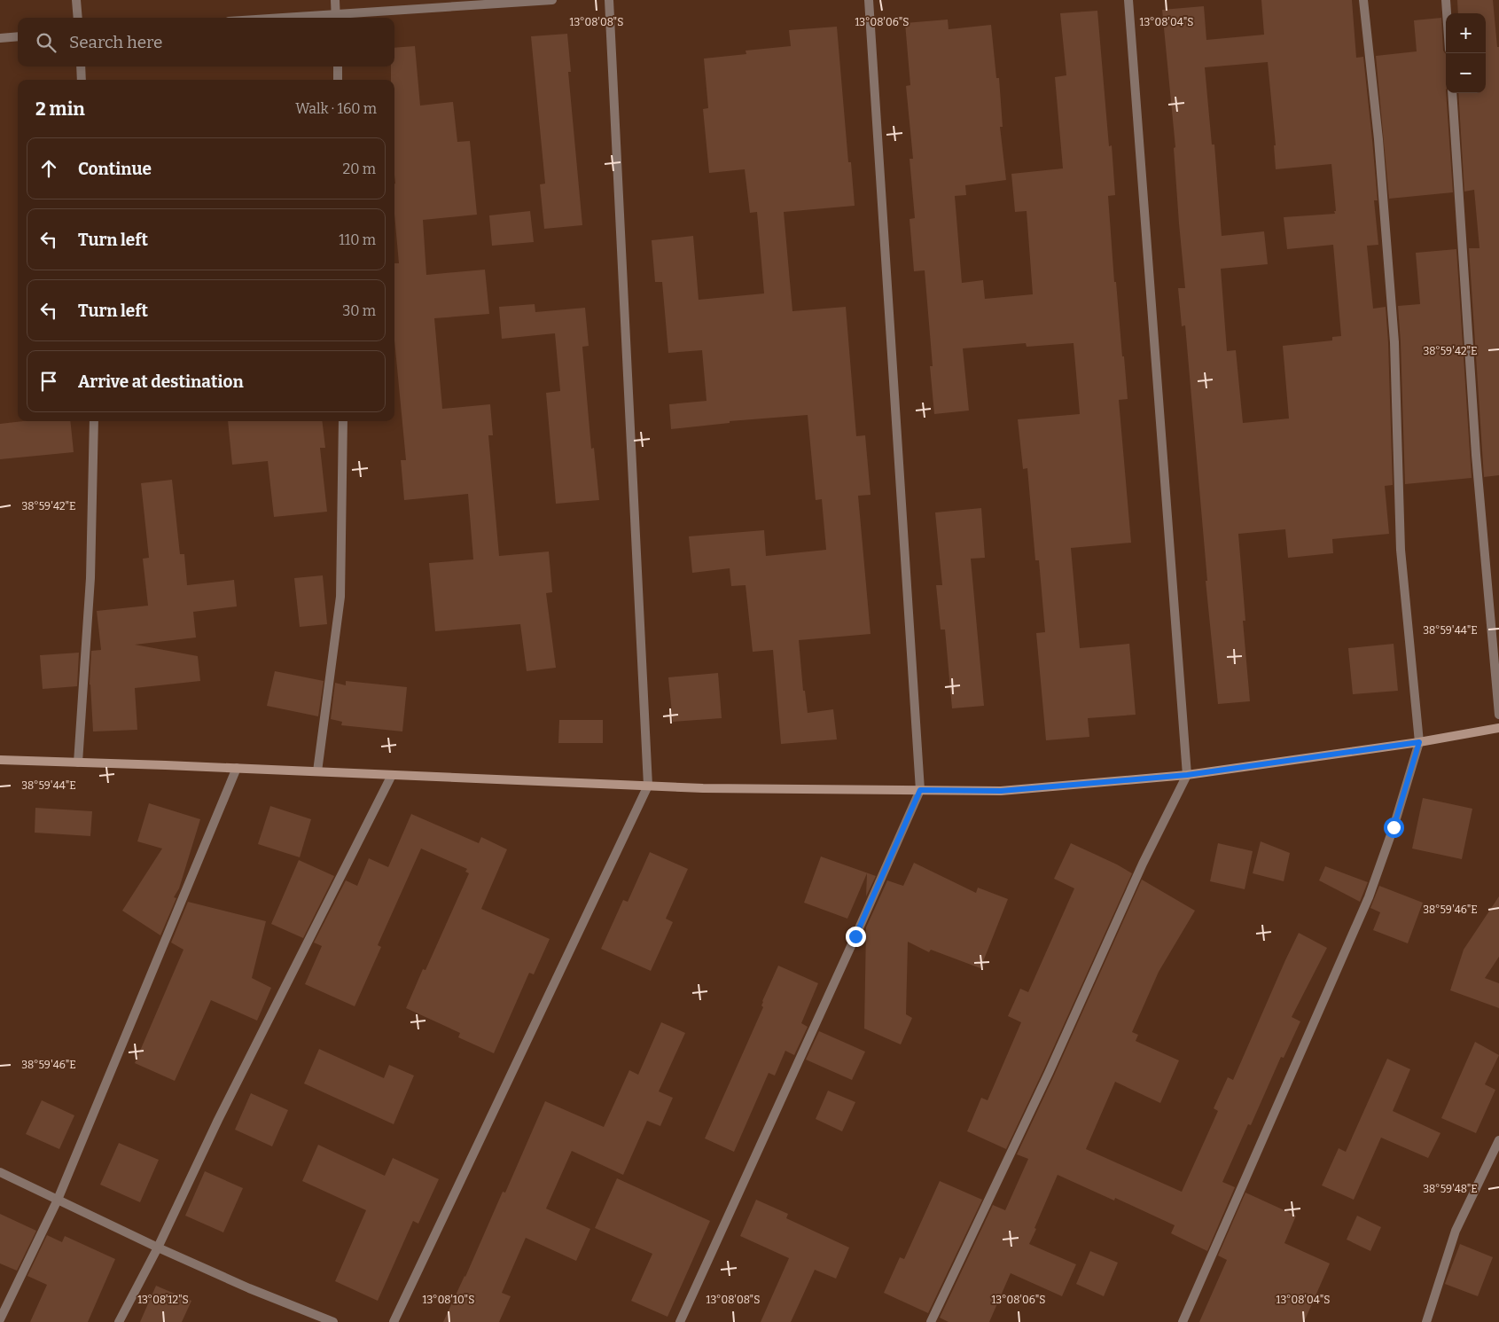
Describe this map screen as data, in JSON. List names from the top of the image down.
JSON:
{
  "page": {
    "map_buttons": ["+", "−"],
    "search": "Search here",
    "heading": ["2 min", "Walk · 160 m"],
    "list": [
      ["Continue", "20 m"],
      ["Turn left", "110 m"],
      ["Turn left", "30 m"],
      "Arrive at destination"
    ]
  },
  "coordinates": [
    "13°08'08\"S",
    "13°08'06\"S",
    "13°08'04\"S",
    "38°59'42\"E",
    "38°59'44\"E",
    "38°59'46\"E",
    "38°59'48\"E",
    "13°08'12\"S",
    "13°08'10\"S"
  ]
}
